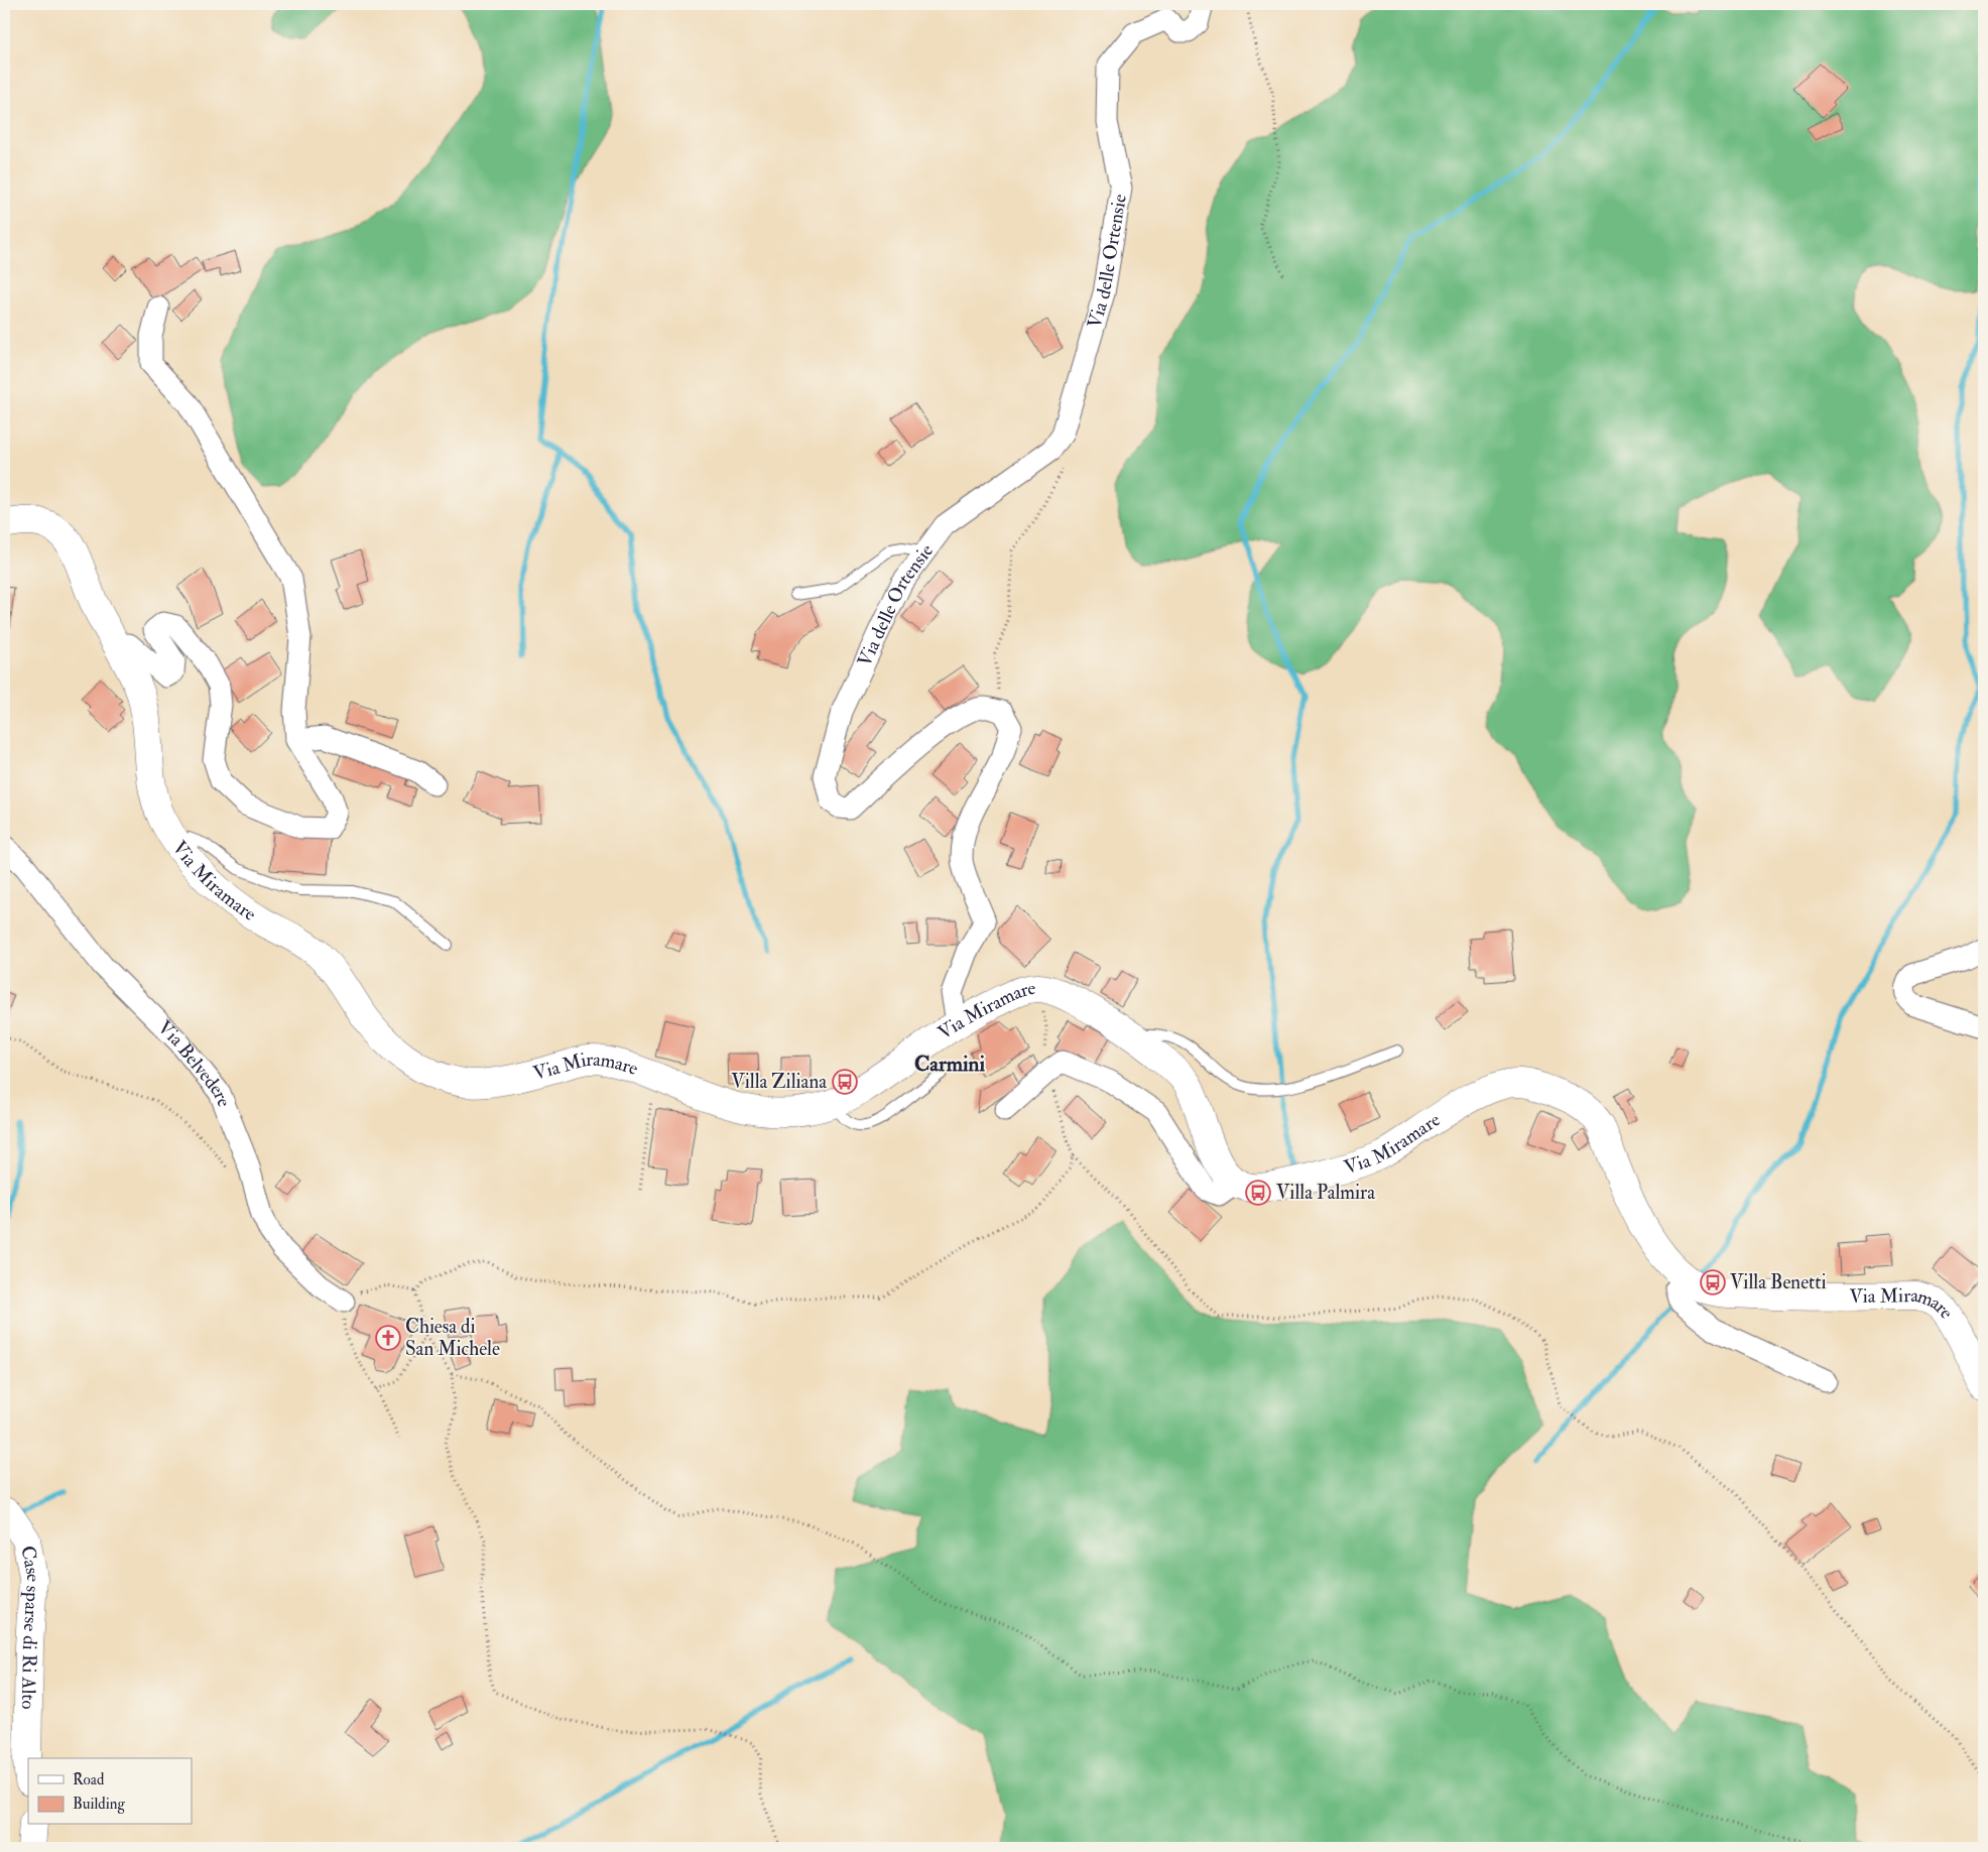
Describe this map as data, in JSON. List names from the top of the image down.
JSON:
{
  "streets": {
    "street": [
      "Via delle Ortensie",
      "Via Miramare",
      "Via Belvedere",
      "Case sparse di Ri Alto"
    ]
  },
  "districts": ["Carmini"],
  "places": {
    "bus stop": ["Villa Ziliana", "Villa Palmira", "Villa Benetti"],
    "church": ["Chiesa di San Michele"]
  },
  "legend": ["Road", "Building"]
}
